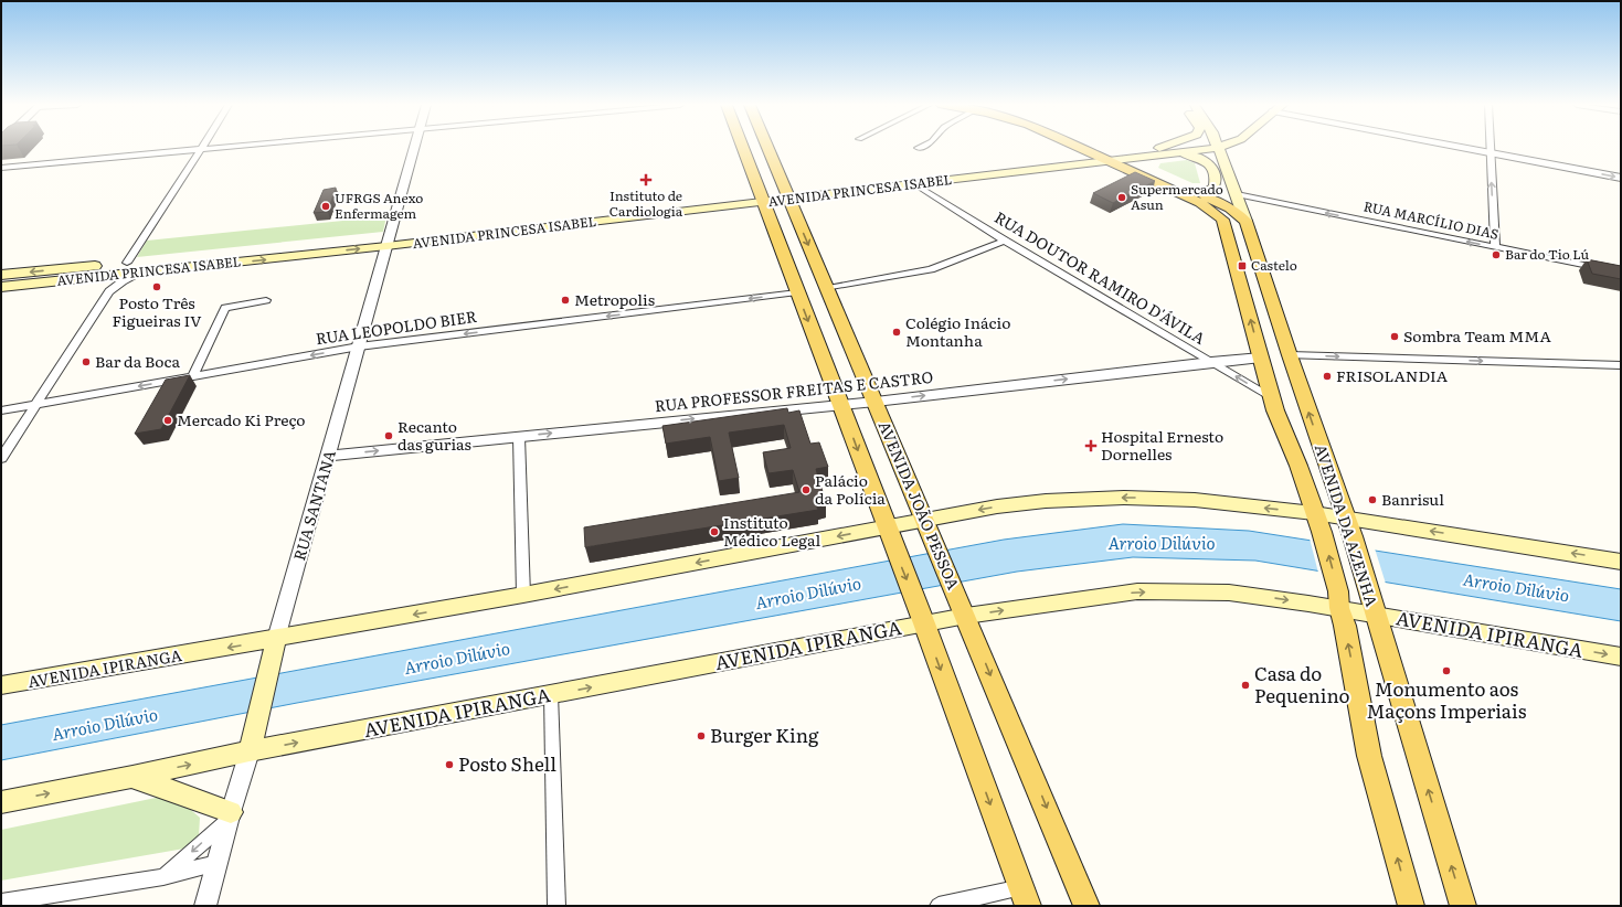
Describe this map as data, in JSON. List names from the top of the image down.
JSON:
{
  "streets": {
    "main road": [
      "AVENIDA PRINCESA ISABEL",
      "RUA SANTANA",
      "AVENIDA JOÃO PESSOA",
      "AVENIDA DA AZENHA",
      "AVENIDA IPIRANGA"
    ],
    "street": [
      "RUA MARCÍLIO DIAS",
      "RUA DOUTOR RAMIRO D'ÁVILA",
      "RUA LEOPOLDO BIER",
      "RUA PROFESSOR FREITAS E CASTRO"
    ]
  },
  "crossings": [
    ["AVENIDA PRINCESA ISABEL", "RUA DOUTOR RAMIRO D'ÁVILA"],
    ["AVENIDA PRINCESA ISABEL", "RUA SANTANA"],
    ["AVENIDA PRINCESA ISABEL", "AVENIDA JOÃO PESSOA"],
    ["AVENIDA PRINCESA ISABEL", "AVENIDA DA AZENHA"],
    ["RUA MARCÍLIO DIAS", "AVENIDA DA AZENHA"],
    ["RUA DOUTOR RAMIRO D'ÁVILA", "RUA PROFESSOR FREITAS E CASTRO"],
    ["RUA DOUTOR RAMIRO D'ÁVILA", "AVENIDA DA AZENHA"],
    ["RUA LEOPOLDO BIER", "RUA SANTANA"],
    ["RUA PROFESSOR FREITAS E CASTRO", "RUA SANTANA"],
    ["RUA PROFESSOR FREITAS E CASTRO", "AVENIDA JOÃO PESSOA"],
    ["RUA PROFESSOR FREITAS E CASTRO", "AVENIDA DA AZENHA"],
    ["RUA SANTANA", "AVENIDA IPIRANGA"],
    ["AVENIDA JOÃO PESSOA", "AVENIDA IPIRANGA"],
    ["AVENIDA DA AZENHA", "AVENIDA IPIRANGA"]
  ],
  "one_way": ["RUA MARCÍLIO DIAS", "RUA LEOPOLDO BIER", "RUA PROFESSOR FREITAS E CASTRO"],
  "water": ["Arroio Dilúvio"],
  "places": {
    "health": ["Instituto de Cardiologia", "Hospital Ernesto Dornelles"],
    "other": [
      "Supermercado Asun",
      "UFRGS Anexo Enfermagem",
      "Bar do Tio Lú",
      "Posto Três Figueiras IV",
      "Metropolis",
      "Colégio Inácio Montanha",
      "Sombra Team MMA",
      "Bar da Boca",
      "FRISOLANDIA",
      "Mercado Ki Preço",
      "Recanto das gurias",
      "Palácio da Polícia",
      "Banrisul",
      "Instituto Médico Legal",
      "Monumento aos Maçons Imperiais",
      "Casa do Pequenino",
      "Burger King",
      "Posto Shell"
    ],
    "transit": ["Castelo"]
  }
}
